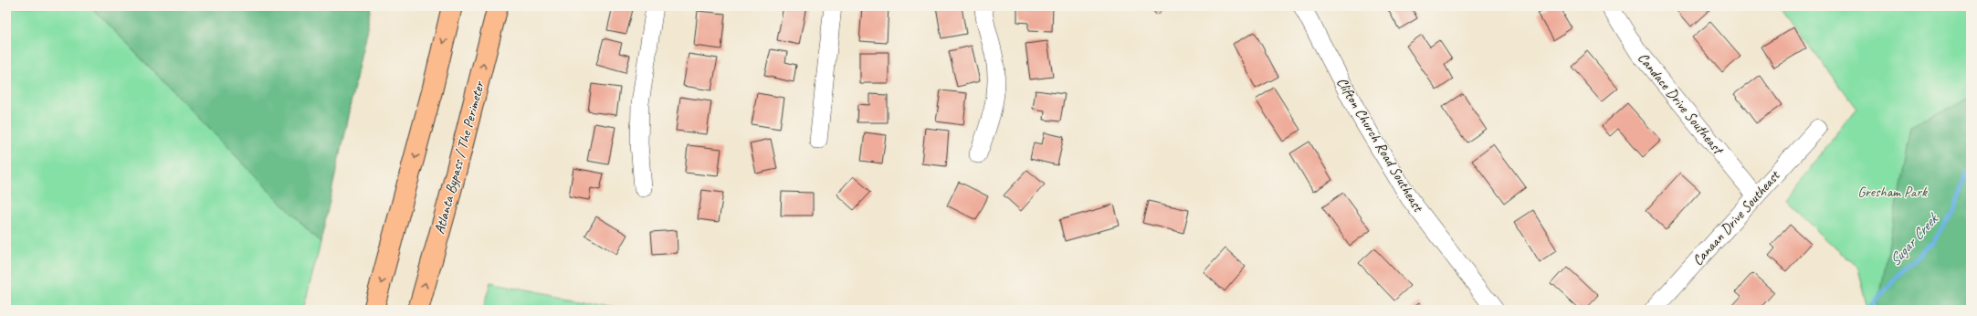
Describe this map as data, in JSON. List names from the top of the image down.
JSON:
{
  "streets": {
    "highway": ["Atlanta Bypass / The Perimeter"],
    "street": ["Candace Drive Southeast", "Clifton Church Road Southeast", "Canaan Drive Southeast"]
  },
  "crossings": [
    ["Candace Drive Southeast", "Canaan Drive Southeast"]
  ],
  "water": ["Sugar Creek"],
  "parks": ["Gresham Park"]
}
